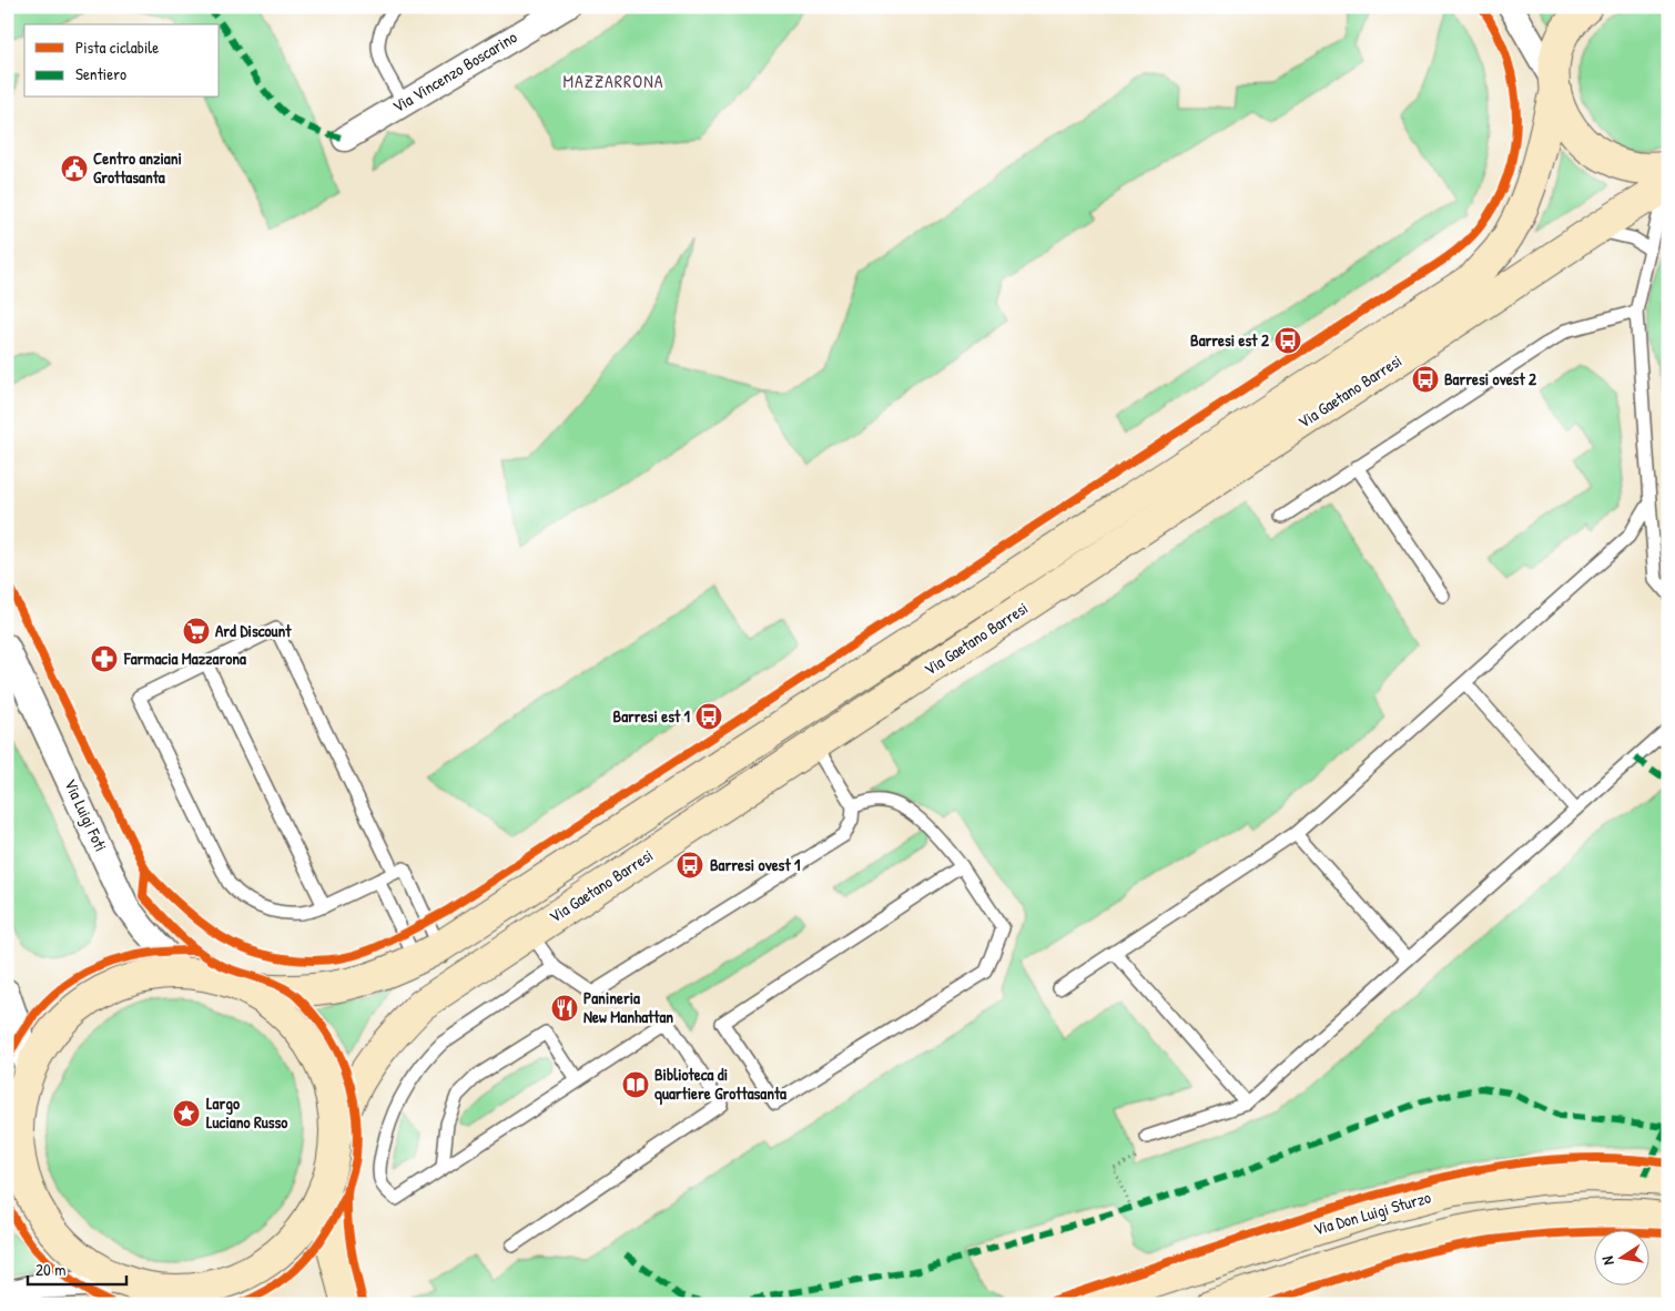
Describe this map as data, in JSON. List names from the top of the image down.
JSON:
{
  "streets": {
    "street": [
      "Via Vincenzo Boscarino",
      "Via Gaetano Barresi",
      "Via Luigi Foti",
      "Via Don Luigi Sturzo"
    ]
  },
  "districts": ["MAZZARRONA"],
  "places": {
    "public building": ["Centro anziani Grottasanta"],
    "bus stop": [
      "Barresi est 2",
      "Barresi ovest 2",
      "Barresi est 1",
      "Barresi ovest 1"
    ],
    "supermarket": ["Ard Discount"],
    "pharmacy": ["Farmacia Mazzarona"],
    "restaurant": ["Panineria New Manhattan"],
    "library": ["Biblioteca di quartiere Grottasanta"],
    "place": ["Largo Luciano Russo"]
  },
  "legend": ["Pista ciclabile", "Sentiero"],
  "scale_bar": "20 m",
  "north": "left"
}
